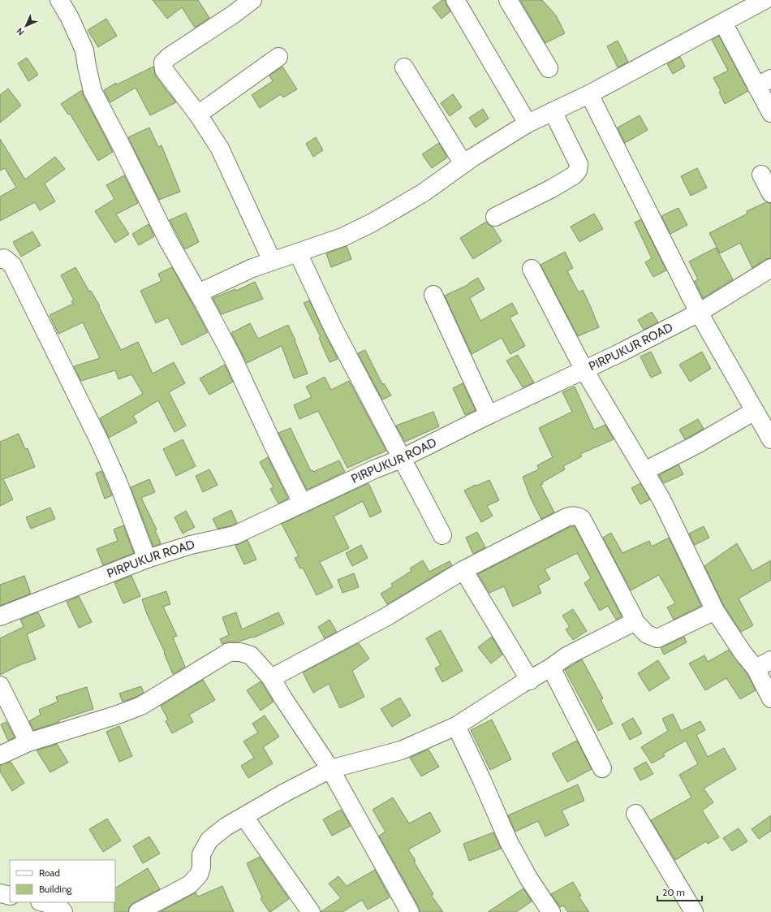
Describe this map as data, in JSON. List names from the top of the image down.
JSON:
{
  "streets": {
    "street": ["PIRPUKUR ROAD"]
  },
  "legend": ["Road", "Building"],
  "scale_bar": "20 m",
  "north": "bottom left"
}
